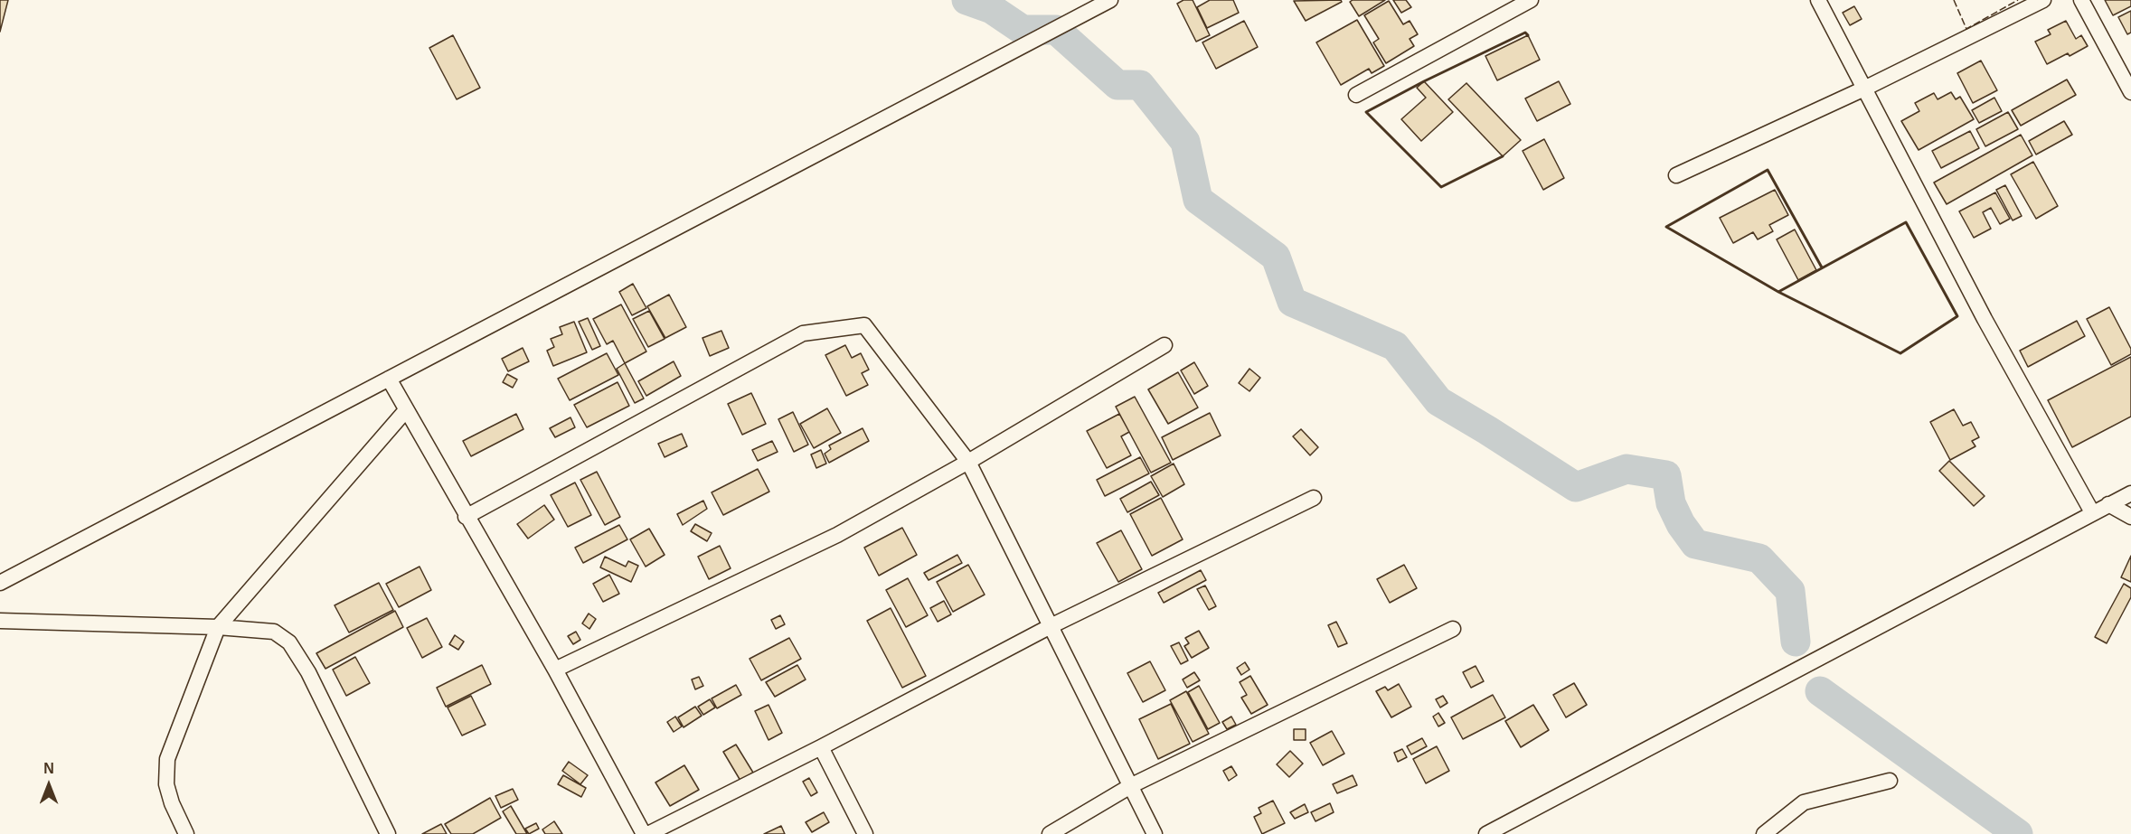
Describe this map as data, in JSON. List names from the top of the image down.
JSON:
{
  "north": "top"
}
